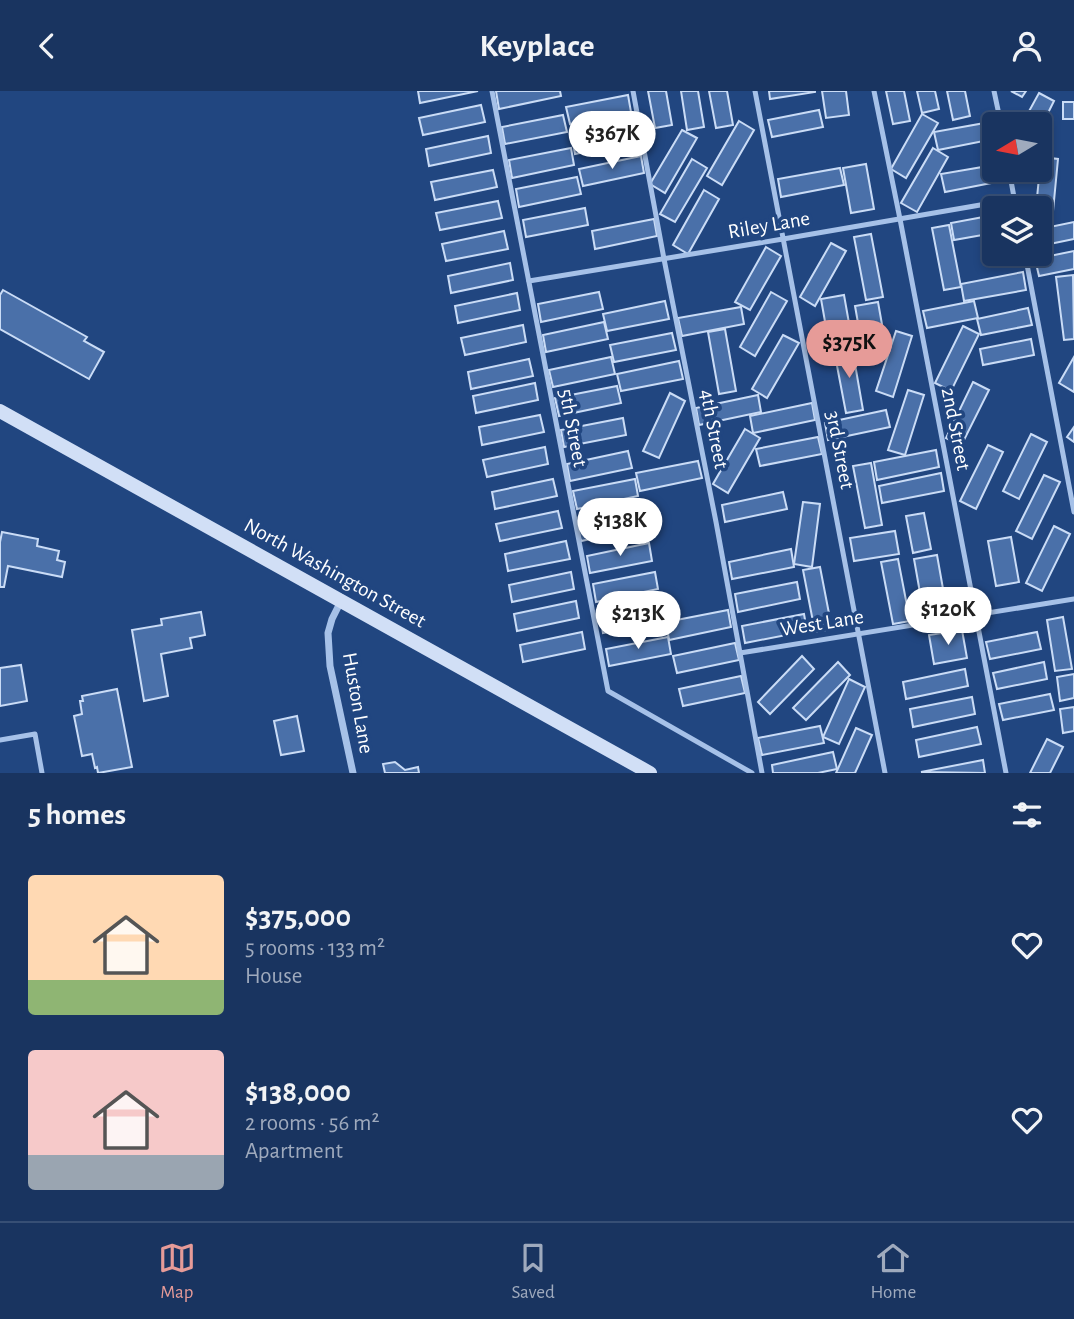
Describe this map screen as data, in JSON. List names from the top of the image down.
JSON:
{
  "streets": {
    "main road": ["North Washington Street"],
    "street": ["Huston Lane"],
    "lane": [
      "Riley Lane",
      "5th Street",
      "4th Street",
      "2nd Street",
      "3rd Street",
      "West Lane"
    ]
  },
  "crossings": [
    ["Riley Lane", "5th Street"],
    ["Riley Lane", "4th Street"],
    ["Riley Lane", "2nd Street"],
    ["Riley Lane", "3rd Street"],
    ["4th Street", "West Lane"],
    ["2nd Street", "West Lane"],
    ["3rd Street", "West Lane"],
    ["North Washington Street", "Huston Lane"]
  ],
  "north": "left",
  "page": {
    "header": "Keyplace",
    "price": [
      "$367K",
      "$375K",
      "$138K",
      "$120K",
      "$213K"
    ],
    "heading": "5 homes",
    "list": [
      {
        "name": "$375,000",
        "note": "5 rooms · 133 m² · House"
      },
      {
        "name": "$138,000",
        "note": "2 rooms · 56 m² · Apartment"
      }
    ],
    "tabs": ["Map", "Saved", "Home"]
  }
}
